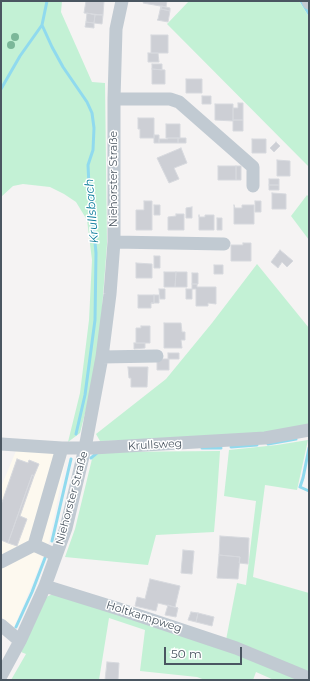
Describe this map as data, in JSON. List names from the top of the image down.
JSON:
{
  "streets": {
    "street": ["Niehorster Straße", "Krullsweg", "Holtkampweg"]
  },
  "crossings": [
    ["Niehorster Straße", "Krullsweg"],
    ["Niehorster Straße", "Holtkampweg"]
  ],
  "water": ["Krullsbach"],
  "scale_bar": "50 m"
}
